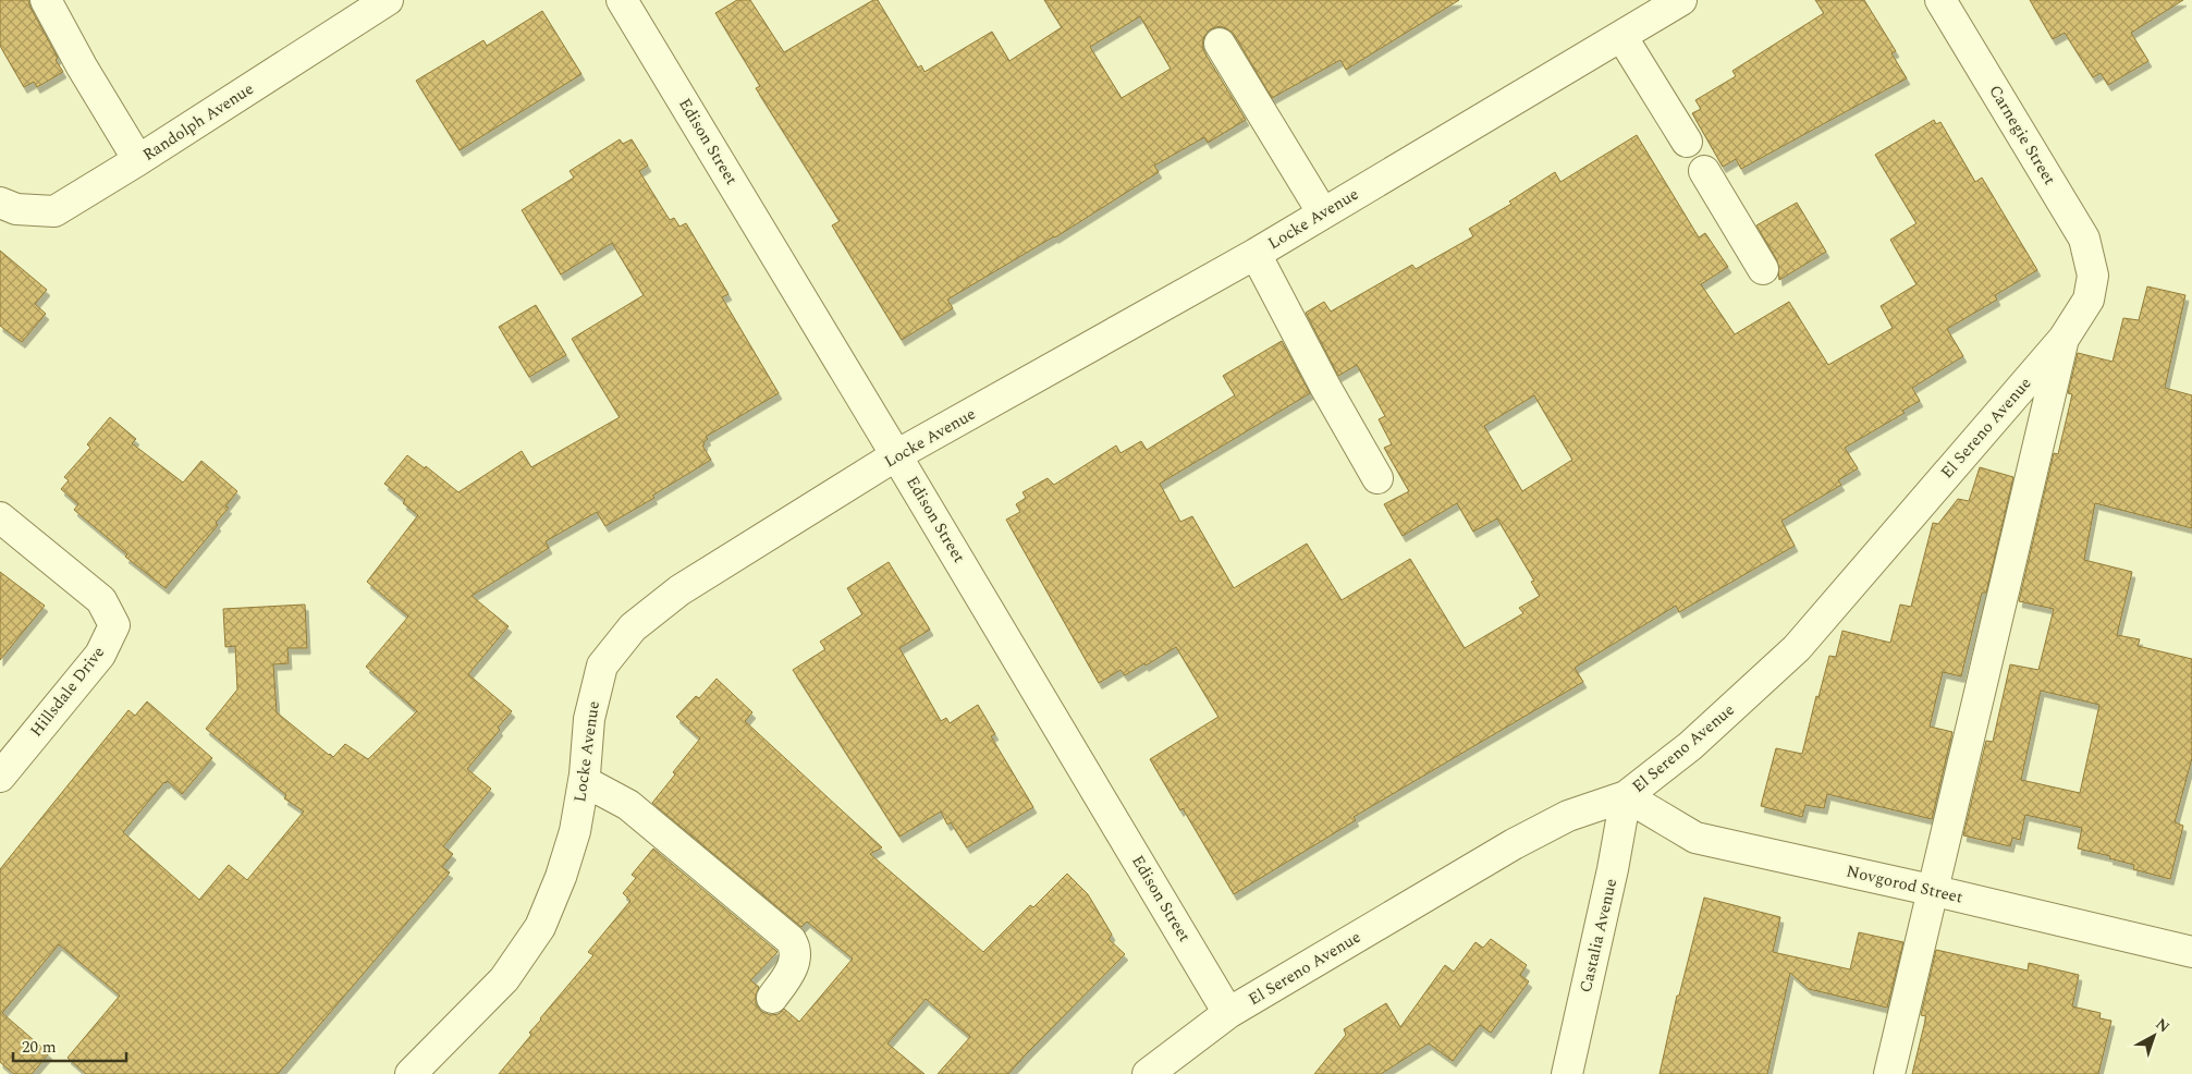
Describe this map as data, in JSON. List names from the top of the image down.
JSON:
{
  "streets": {
    "street": [
      "Randolph Avenue",
      "Carnegie Street",
      "Edison Street",
      "Locke Avenue",
      "El Sereno Avenue",
      "Hillsdale Drive",
      "Novgorod Street",
      "Castalia Avenue"
    ]
  },
  "crossings": [
    ["Carnegie Street", "El Sereno Avenue"],
    ["Edison Street", "Locke Avenue"],
    ["Edison Street", "El Sereno Avenue"],
    ["El Sereno Avenue", "Novgorod Street"],
    ["El Sereno Avenue", "Castalia Avenue"],
    ["Novgorod Street", "Castalia Avenue"]
  ],
  "scale_bar": "20 m",
  "north": "top right"
}
